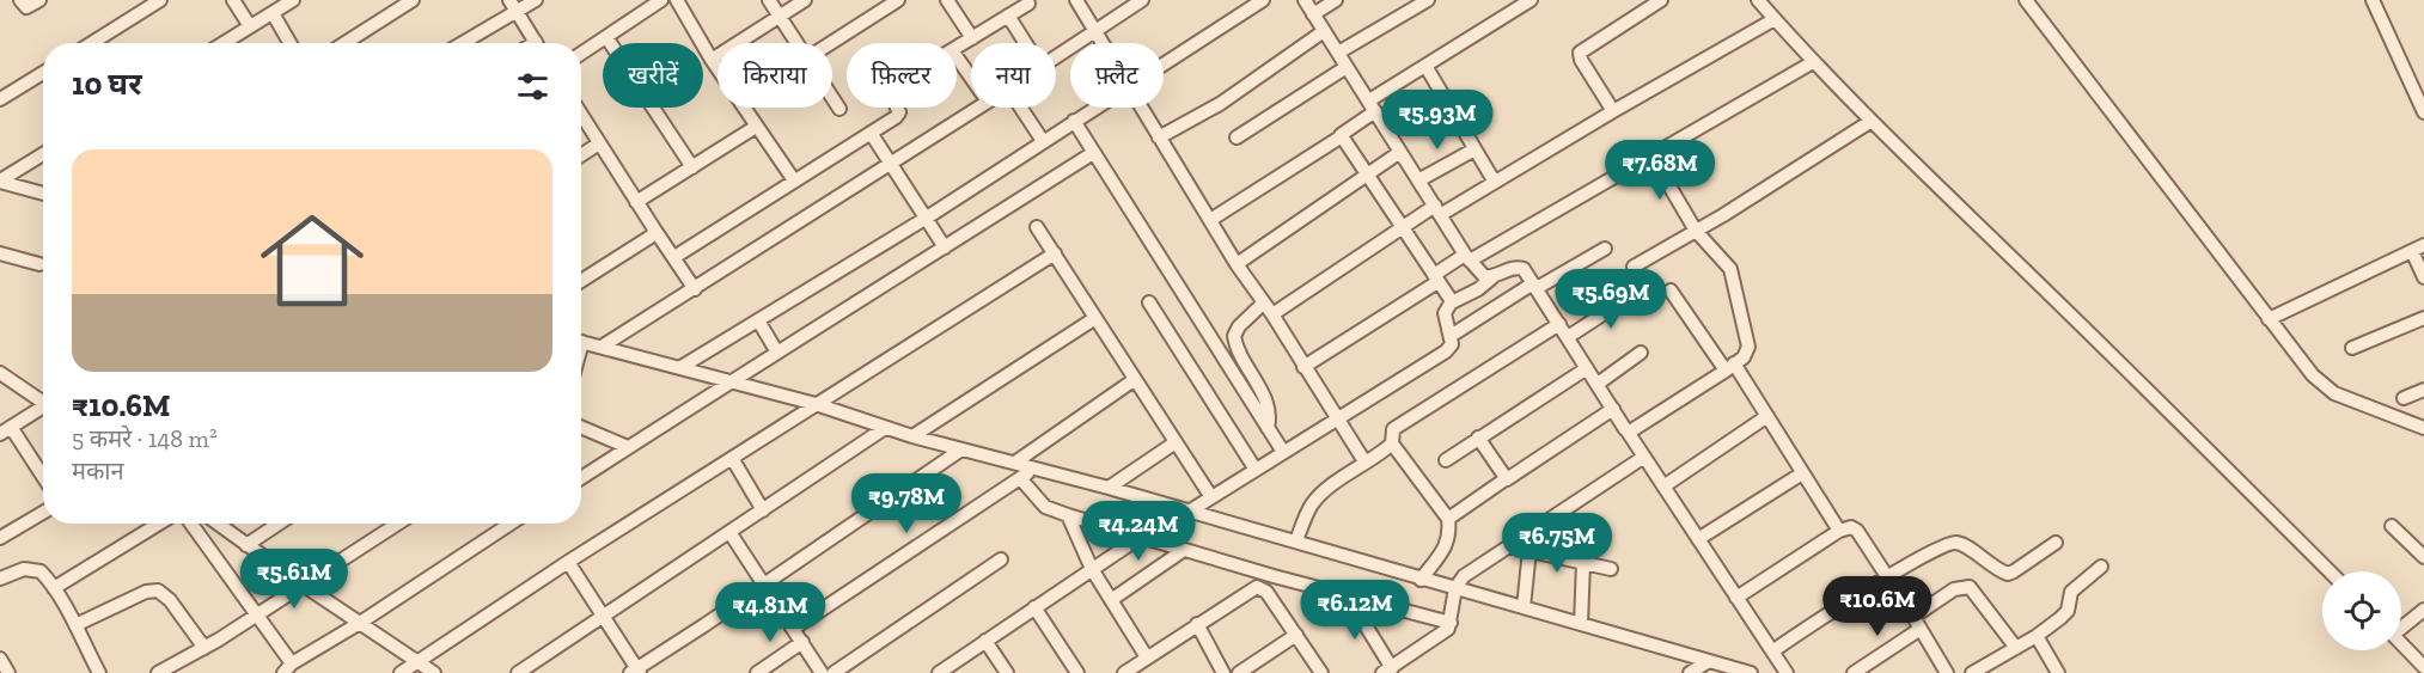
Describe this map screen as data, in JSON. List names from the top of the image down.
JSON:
{
  "page": {
    "chip": [
      "खरीदें",
      "किराया",
      "फ़िल्टर",
      "नया",
      "फ़्लैट"
    ],
    "heading": "10 घर",
    "price": [
      "₹5.93M",
      "₹7.68M",
      "₹5.69M",
      "₹9.78M",
      "₹4.24M",
      "₹6.75M",
      "₹5.61M",
      "₹10.6M",
      "₹6.12M",
      "₹4.81M"
    ],
    "list": [
      {
        "name": "₹10.6M",
        "note": "5 कमरे · 148 m² · मकान"
      }
    ]
  }
}
